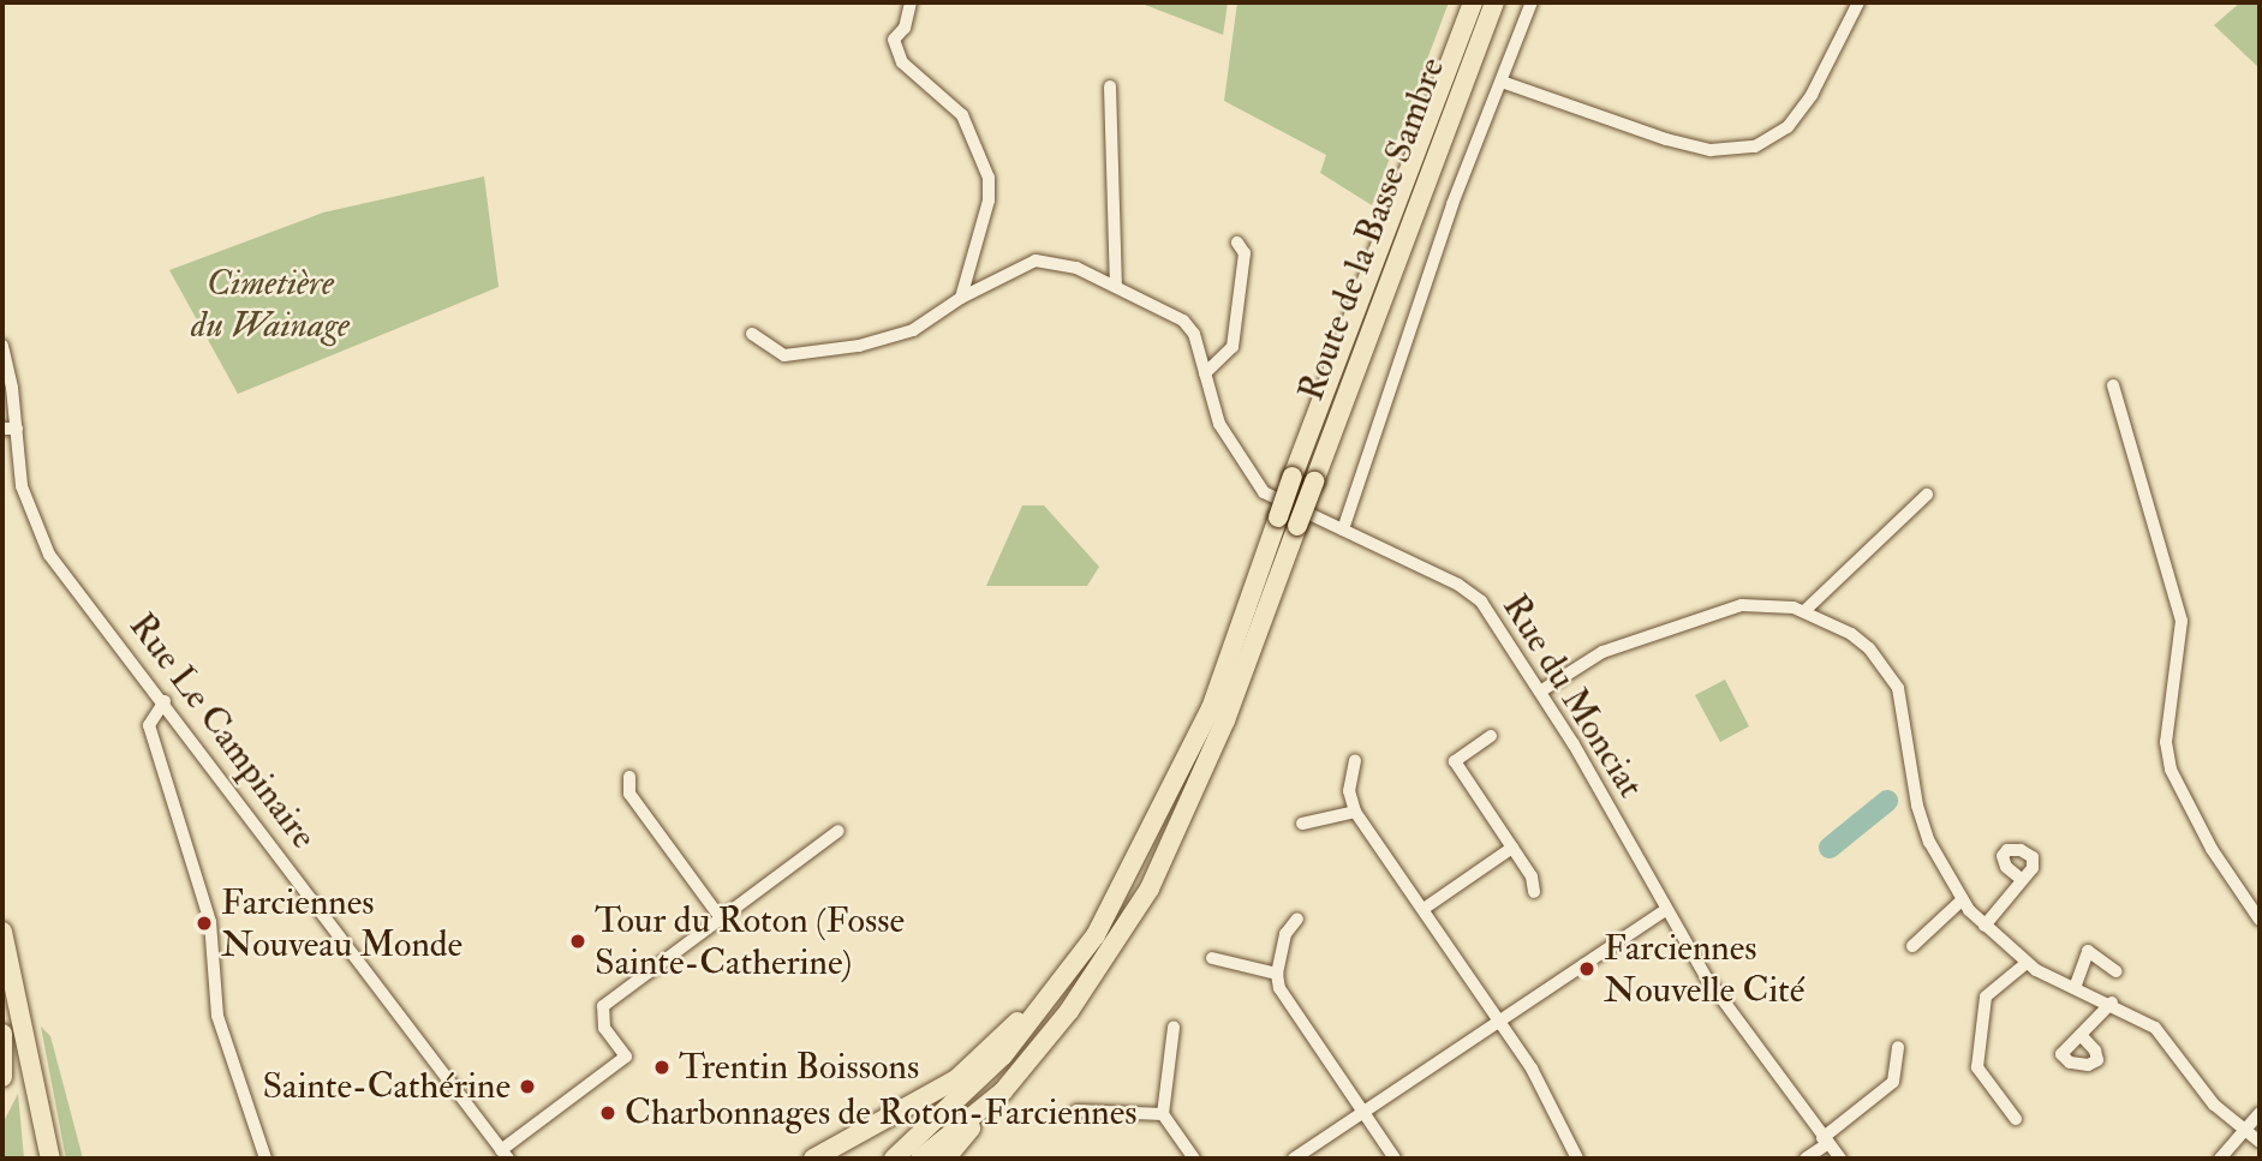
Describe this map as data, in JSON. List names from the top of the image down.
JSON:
{
  "streets": {
    "highway": ["Route de la Basse Sambre"],
    "street": ["Rue du Monciat", "Rue Le Campinaire"]
  },
  "parks": ["Cimetière du Wainage"],
  "places": [
    "Farciennes Nouveau Monde",
    "Tour du Roton (Fosse Sainte-Catherine)",
    "Farciennes Nouvelle Cité",
    "Trentin Boissons",
    "Sainte-Cathérine",
    "Charbonnages de Roton-Farciennes"
  ]
}
